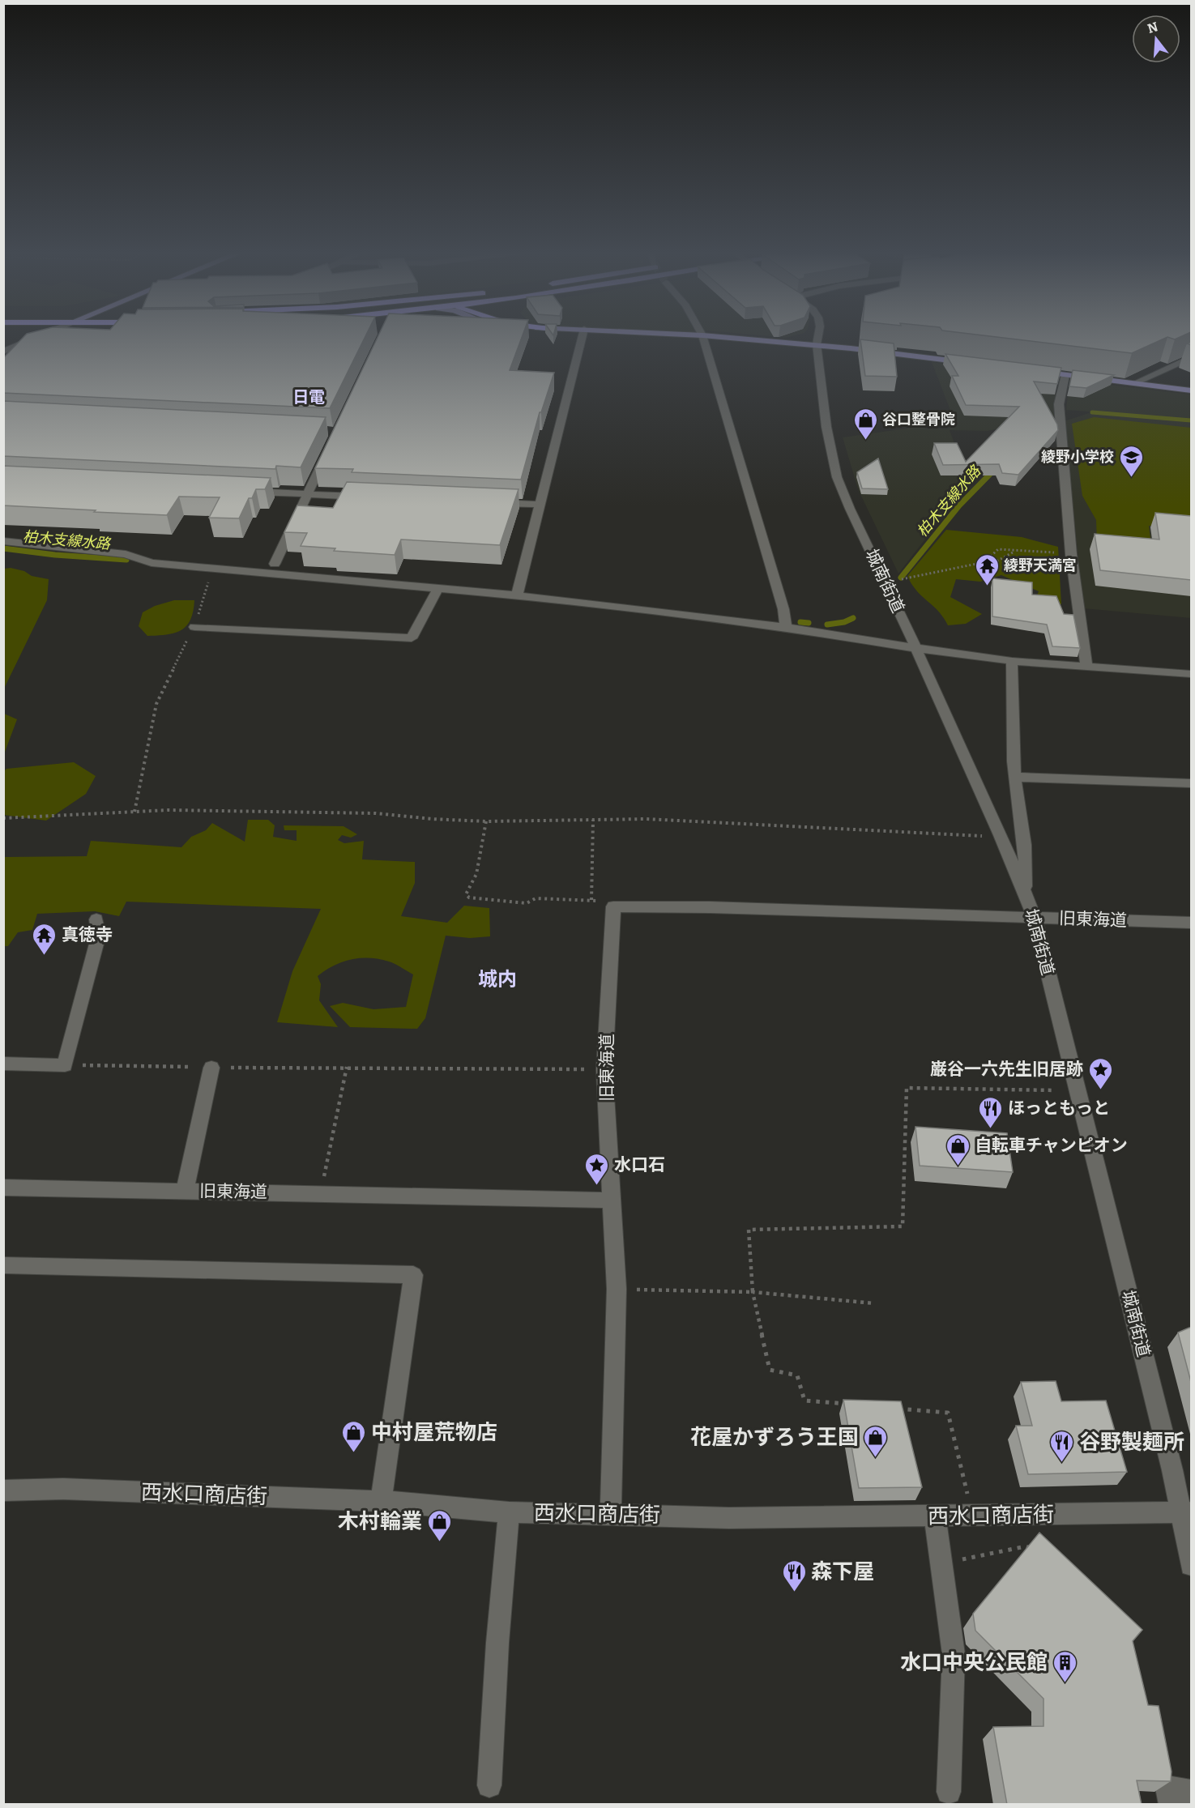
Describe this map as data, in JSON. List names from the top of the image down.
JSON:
{
  "streets": {
    "street": ["城南街道", "旧東海道", "西水口商店街"]
  },
  "crossings": [
    ["城南街道", "旧東海道"],
    ["城南街道", "西水口商店街"]
  ],
  "districts": ["日電", "城内"],
  "water": ["柏木支線水路"],
  "places": {
    "shop": [
      "谷口整骨院",
      "自転車チャンピオン",
      "中村屋荒物店",
      "花屋かずろう王国",
      "木村輪業"
    ],
    "school or university": ["綾野小学校"],
    "temple": ["綾野天満宮", "真徳寺"],
    "place": ["巌谷一六先生旧居跡", "水口石"],
    "restaurant": ["ほっともっと", "谷野製麺所", "森下屋"],
    "building": ["水口中央公民館"]
  },
  "north": "top"
}
